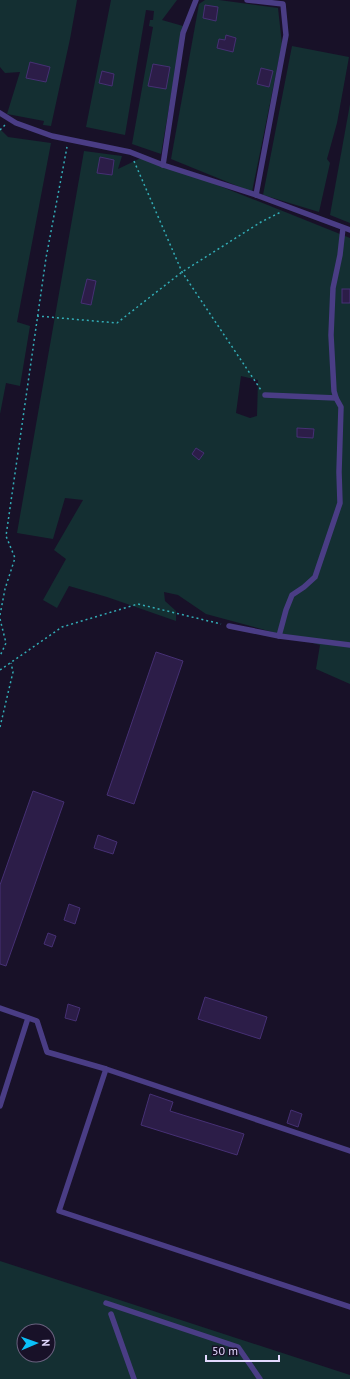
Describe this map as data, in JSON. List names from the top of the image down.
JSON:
{
  "scale_bar": "50 m",
  "north": "right"
}
